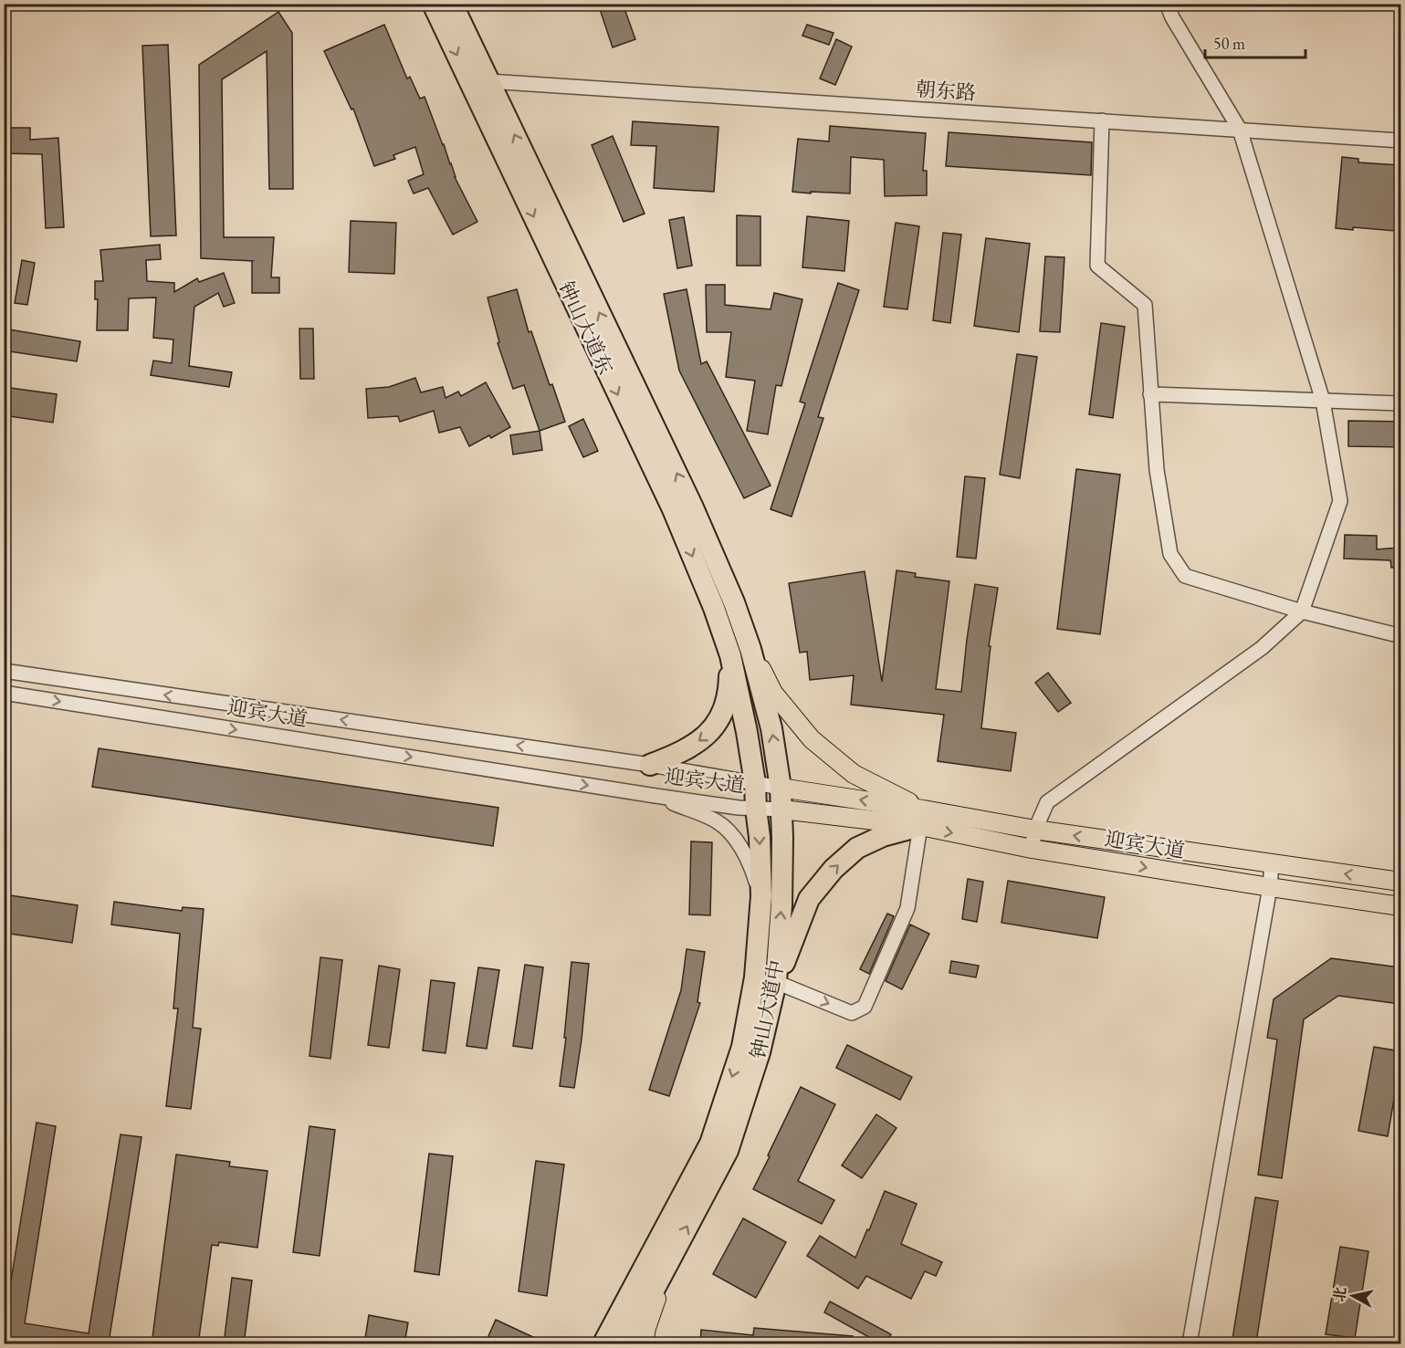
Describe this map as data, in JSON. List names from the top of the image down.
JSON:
{
  "streets": {
    "highway": ["钟山大道东", "钟山大道中"],
    "main road": ["迎宾大道"],
    "street": ["朝东路"]
  },
  "crossings": [
    ["朝东路", "钟山大道东"],
    ["钟山大道东", "钟山大道中"],
    ["迎宾大道", "钟山大道中"]
  ],
  "scale_bar": "50 m",
  "north": "left"
}
